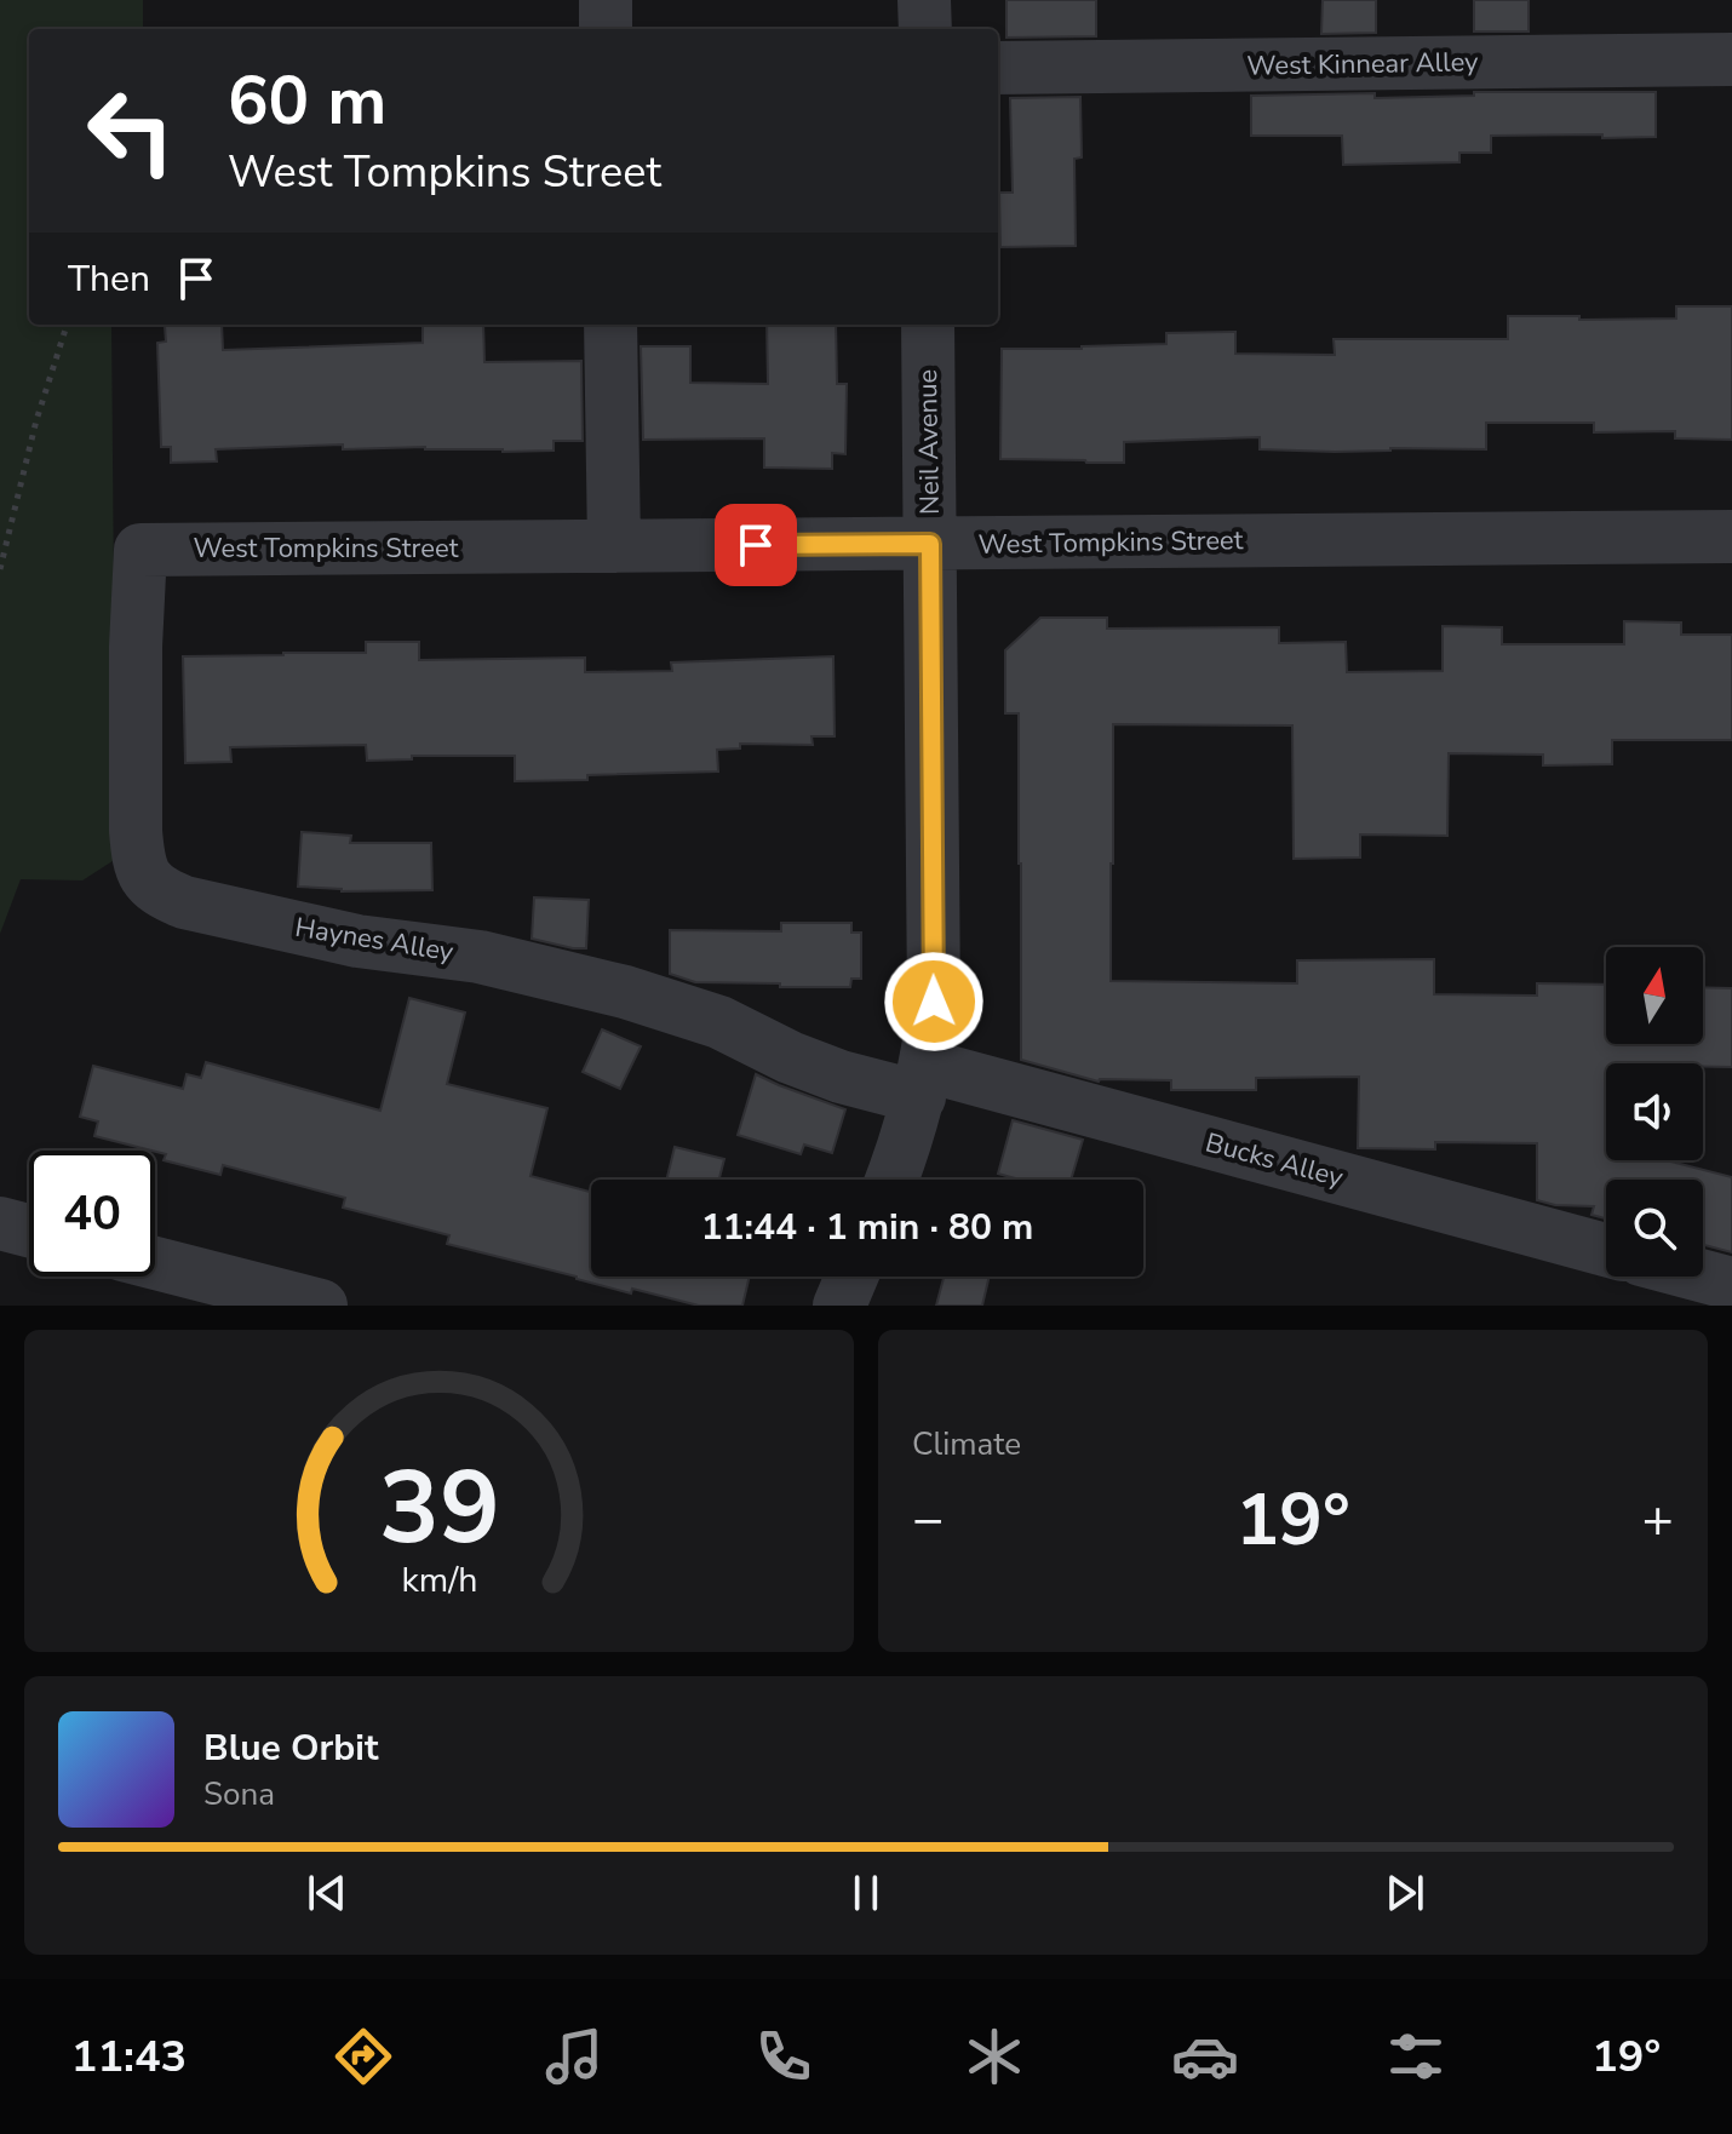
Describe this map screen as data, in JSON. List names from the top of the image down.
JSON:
{
  "streets": {
    "street": [
      "West Kinnear Alley",
      "Neil Avenue",
      "West Tompkins Street",
      "Haynes Alley",
      "Bucks Alley"
    ]
  },
  "crossings": [
    ["Neil Avenue", "West Tompkins Street"],
    ["Neil Avenue", "Haynes Alley"],
    ["Neil Avenue", "Bucks Alley"],
    ["West Tompkins Street", "Haynes Alley"],
    ["Haynes Alley", "Bucks Alley"]
  ],
  "north": "top",
  "page": {
    "turn": ["60 m", "West Tompkins Street"],
    "then": "Then",
    "limit": "40",
    "trip": "11:44 · 1 min · 80 m",
    "tile": "Climate",
    "heat": ["−", "19°", "+"],
    "song": ["Blue Orbit", "Sona"],
    "tabs": ["11:43", "19°"],
    "gauge": ["39", "km/h"]
  }
}
